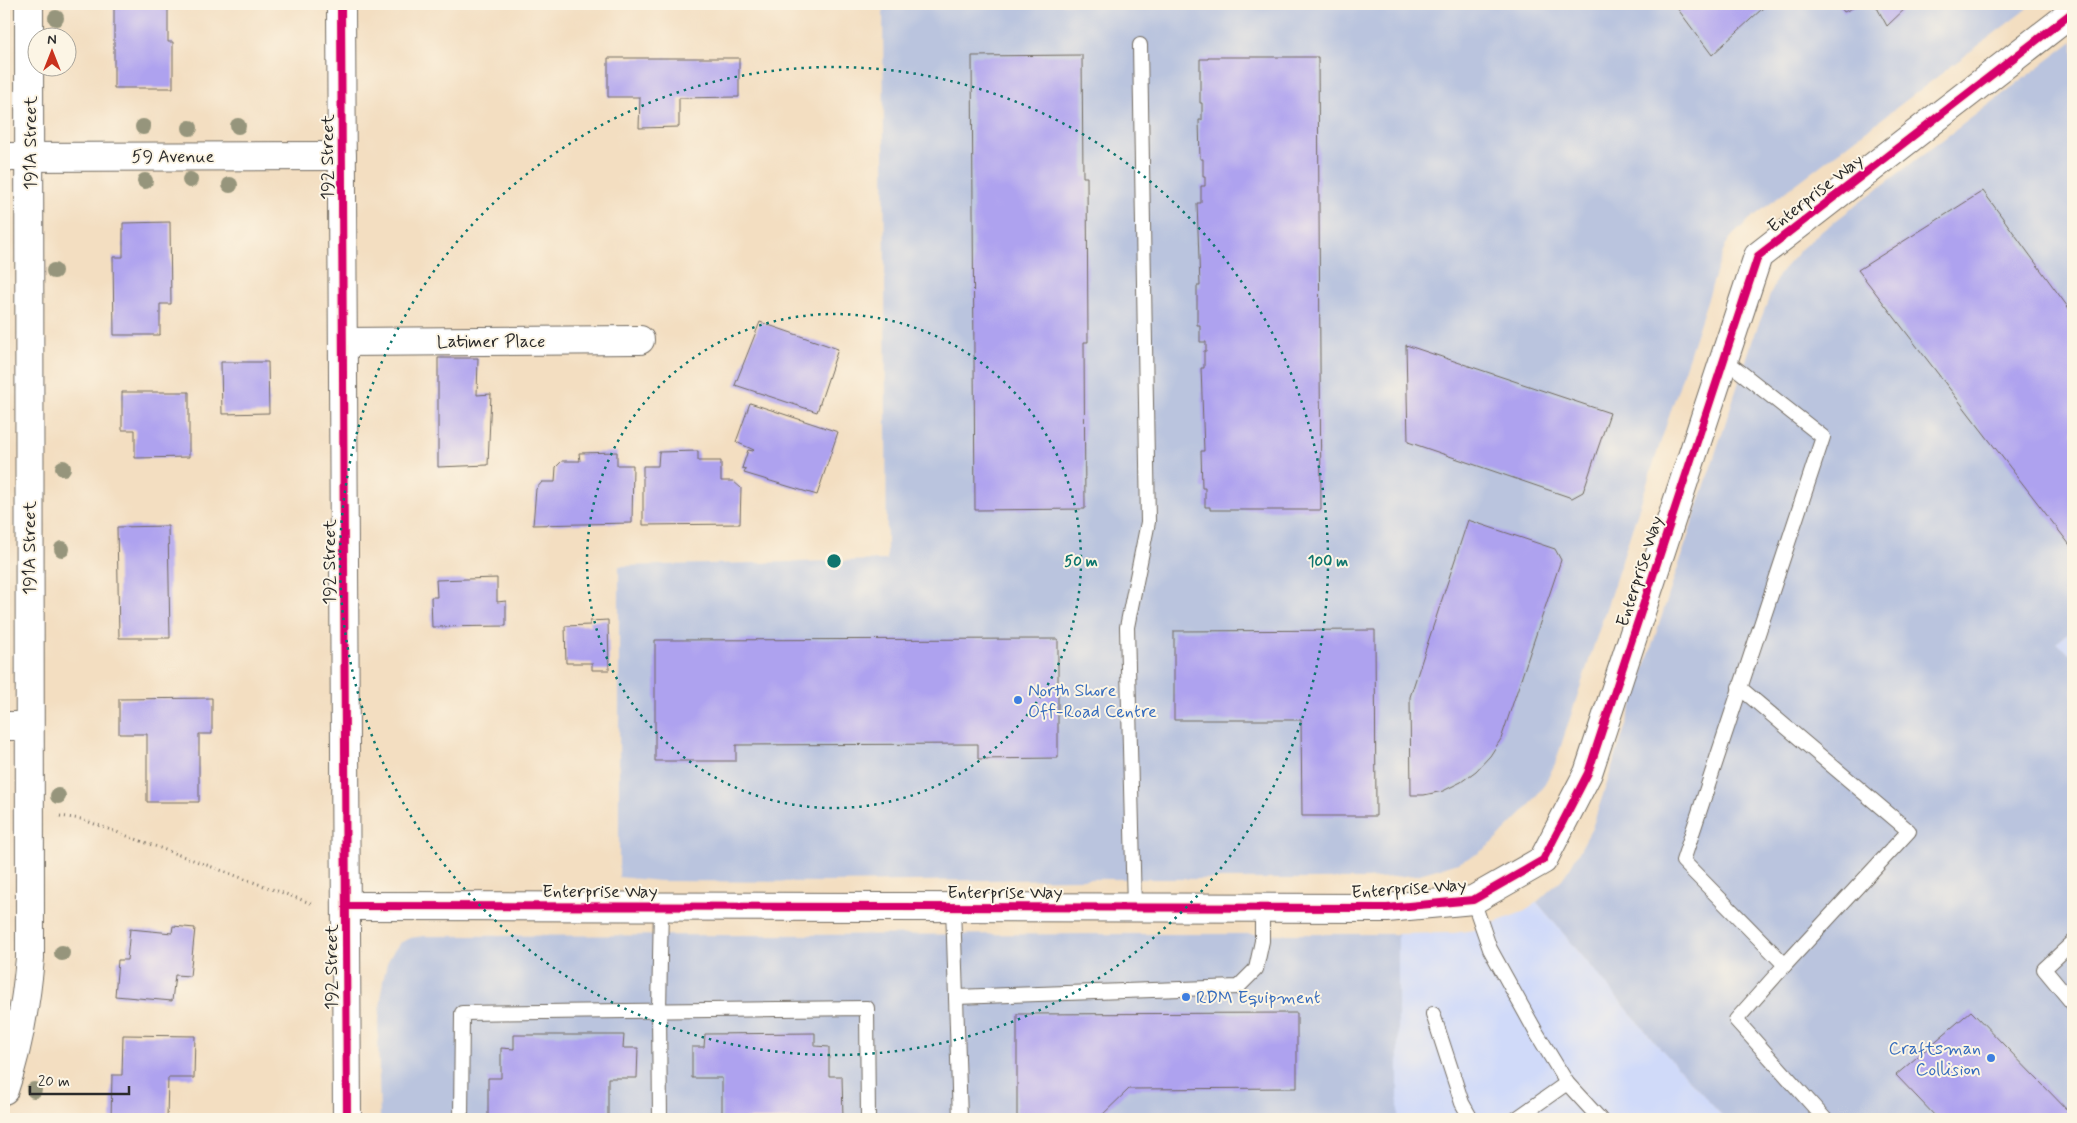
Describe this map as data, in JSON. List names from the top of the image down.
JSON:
{
  "streets": {
    "street": [
      "191A Street",
      "59 Avenue",
      "192 Street",
      "Enterprise Way",
      "Latimer Place"
    ]
  },
  "crossings": [
    ["191A Street", "59 Avenue"],
    ["59 Avenue", "192 Street"],
    ["192 Street", "Enterprise Way"],
    ["192 Street", "Latimer Place"]
  ],
  "places": ["North Shore Off-Road Centre", "RDM Equipment", "Craftsman Collision"],
  "scale_bar": "20 m",
  "north": "top",
  "rings": ["50 m", "100 m"]
}
